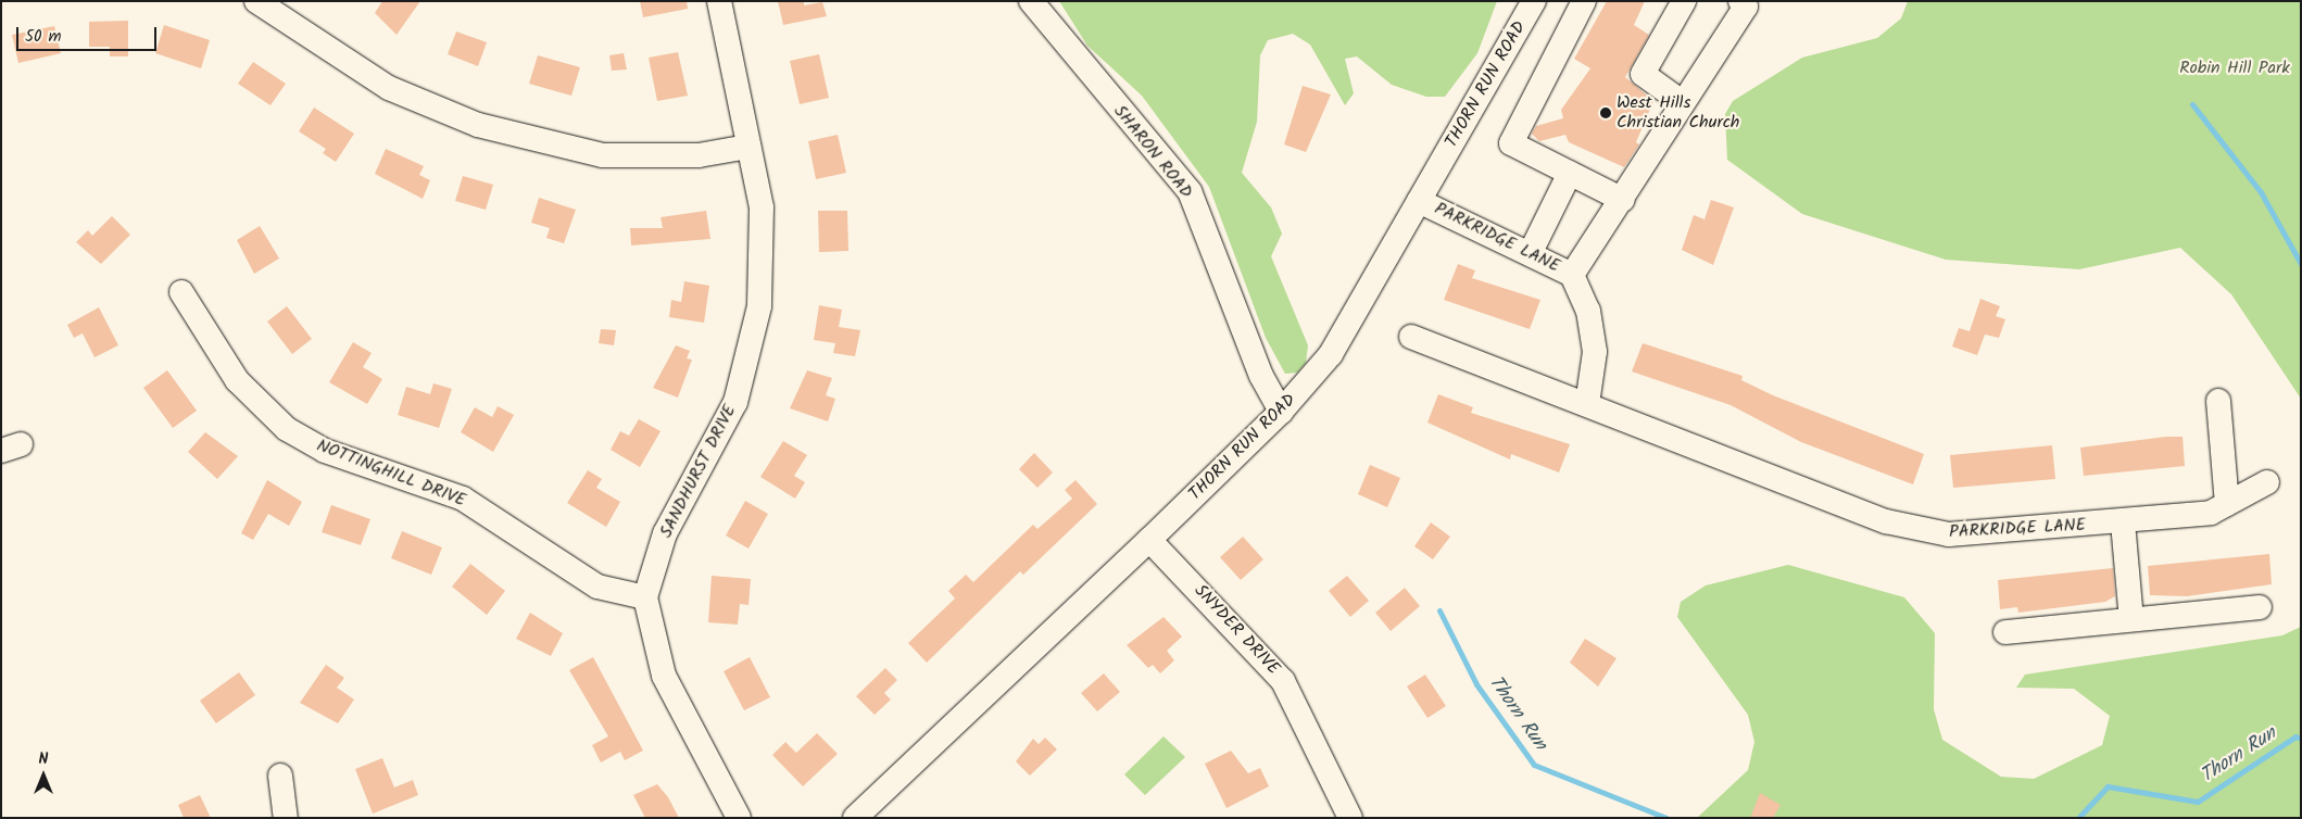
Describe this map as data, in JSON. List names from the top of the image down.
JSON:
{
  "streets": {
    "street": [
      "THORN RUN ROAD",
      "SHARON ROAD",
      "PARKRIDGE LANE",
      "SANDHURST DRIVE",
      "NOTTINGHILL DRIVE",
      "SNYDER DRIVE"
    ]
  },
  "crossings": [
    ["THORN RUN ROAD", "SHARON ROAD"],
    ["THORN RUN ROAD", "PARKRIDGE LANE"],
    ["THORN RUN ROAD", "SNYDER DRIVE"],
    ["SANDHURST DRIVE", "NOTTINGHILL DRIVE"]
  ],
  "water": ["Thorn Run"],
  "parks": ["Robin Hill Park"],
  "places": ["West Hills Christian Church"],
  "scale_bar": "50 m",
  "north": "top"
}
